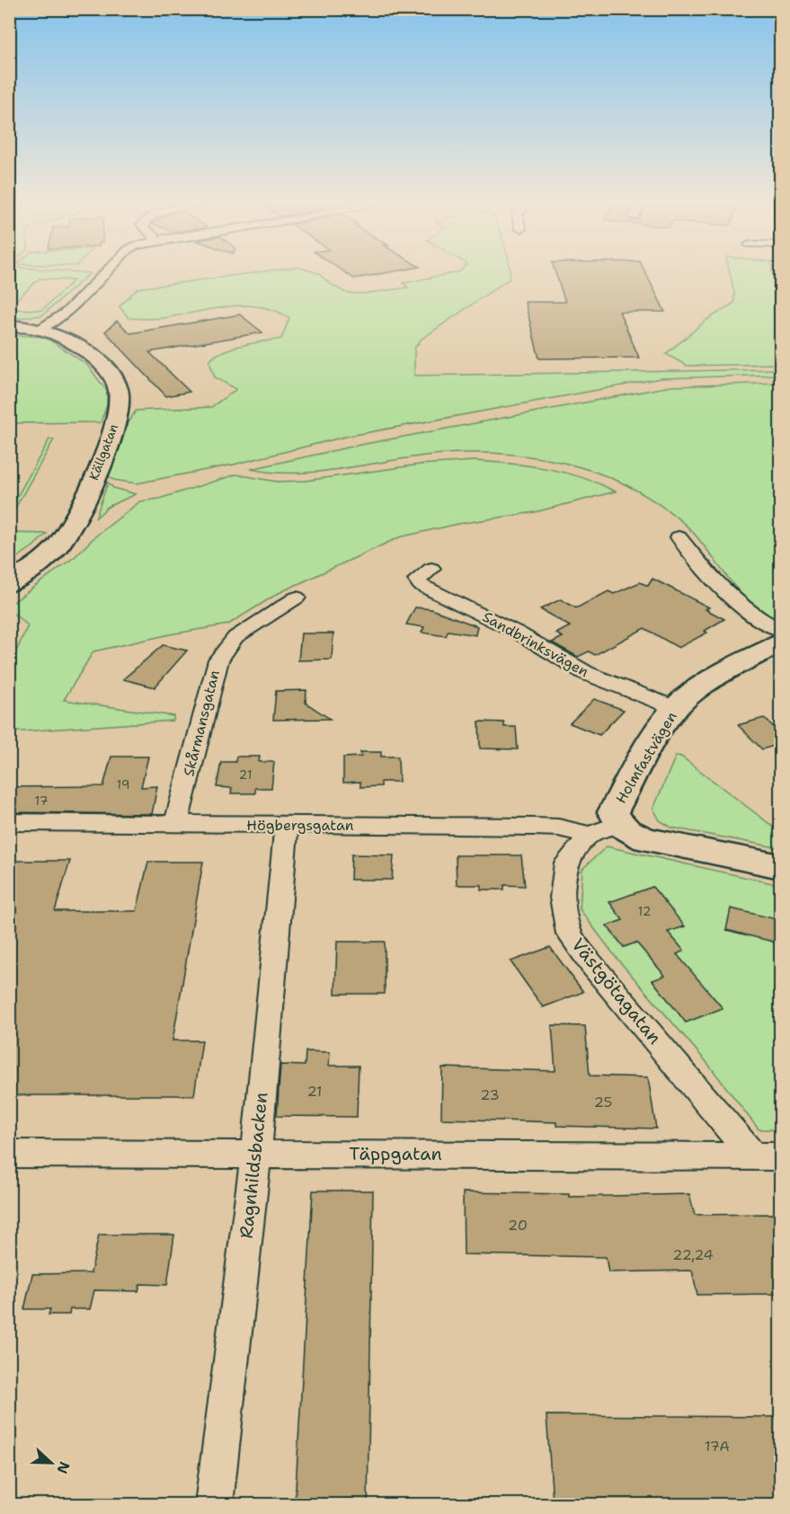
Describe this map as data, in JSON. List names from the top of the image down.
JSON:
{
  "streets": {
    "street": [
      "Källgatan",
      "Sandbrinksvägen",
      "Skårmansgatan",
      "Holmfastvägen",
      "Högbergsgatan",
      "Västgötagatan",
      "Täppgatan",
      "Ragnhildsbacken"
    ]
  },
  "crossings": [
    ["Sandbrinksvägen", "Holmfastvägen"],
    ["Skårmansgatan", "Högbergsgatan"],
    ["Högbergsgatan", "Västgötagatan"],
    ["Högbergsgatan", "Ragnhildsbacken"],
    ["Västgötagatan", "Täppgatan"],
    ["Täppgatan", "Ragnhildsbacken"]
  ],
  "house_numbers": [
    "21",
    "19",
    "17",
    "12",
    "21",
    "23",
    "25",
    "20",
    "22,24",
    "17A"
  ],
  "north": "right"
}
